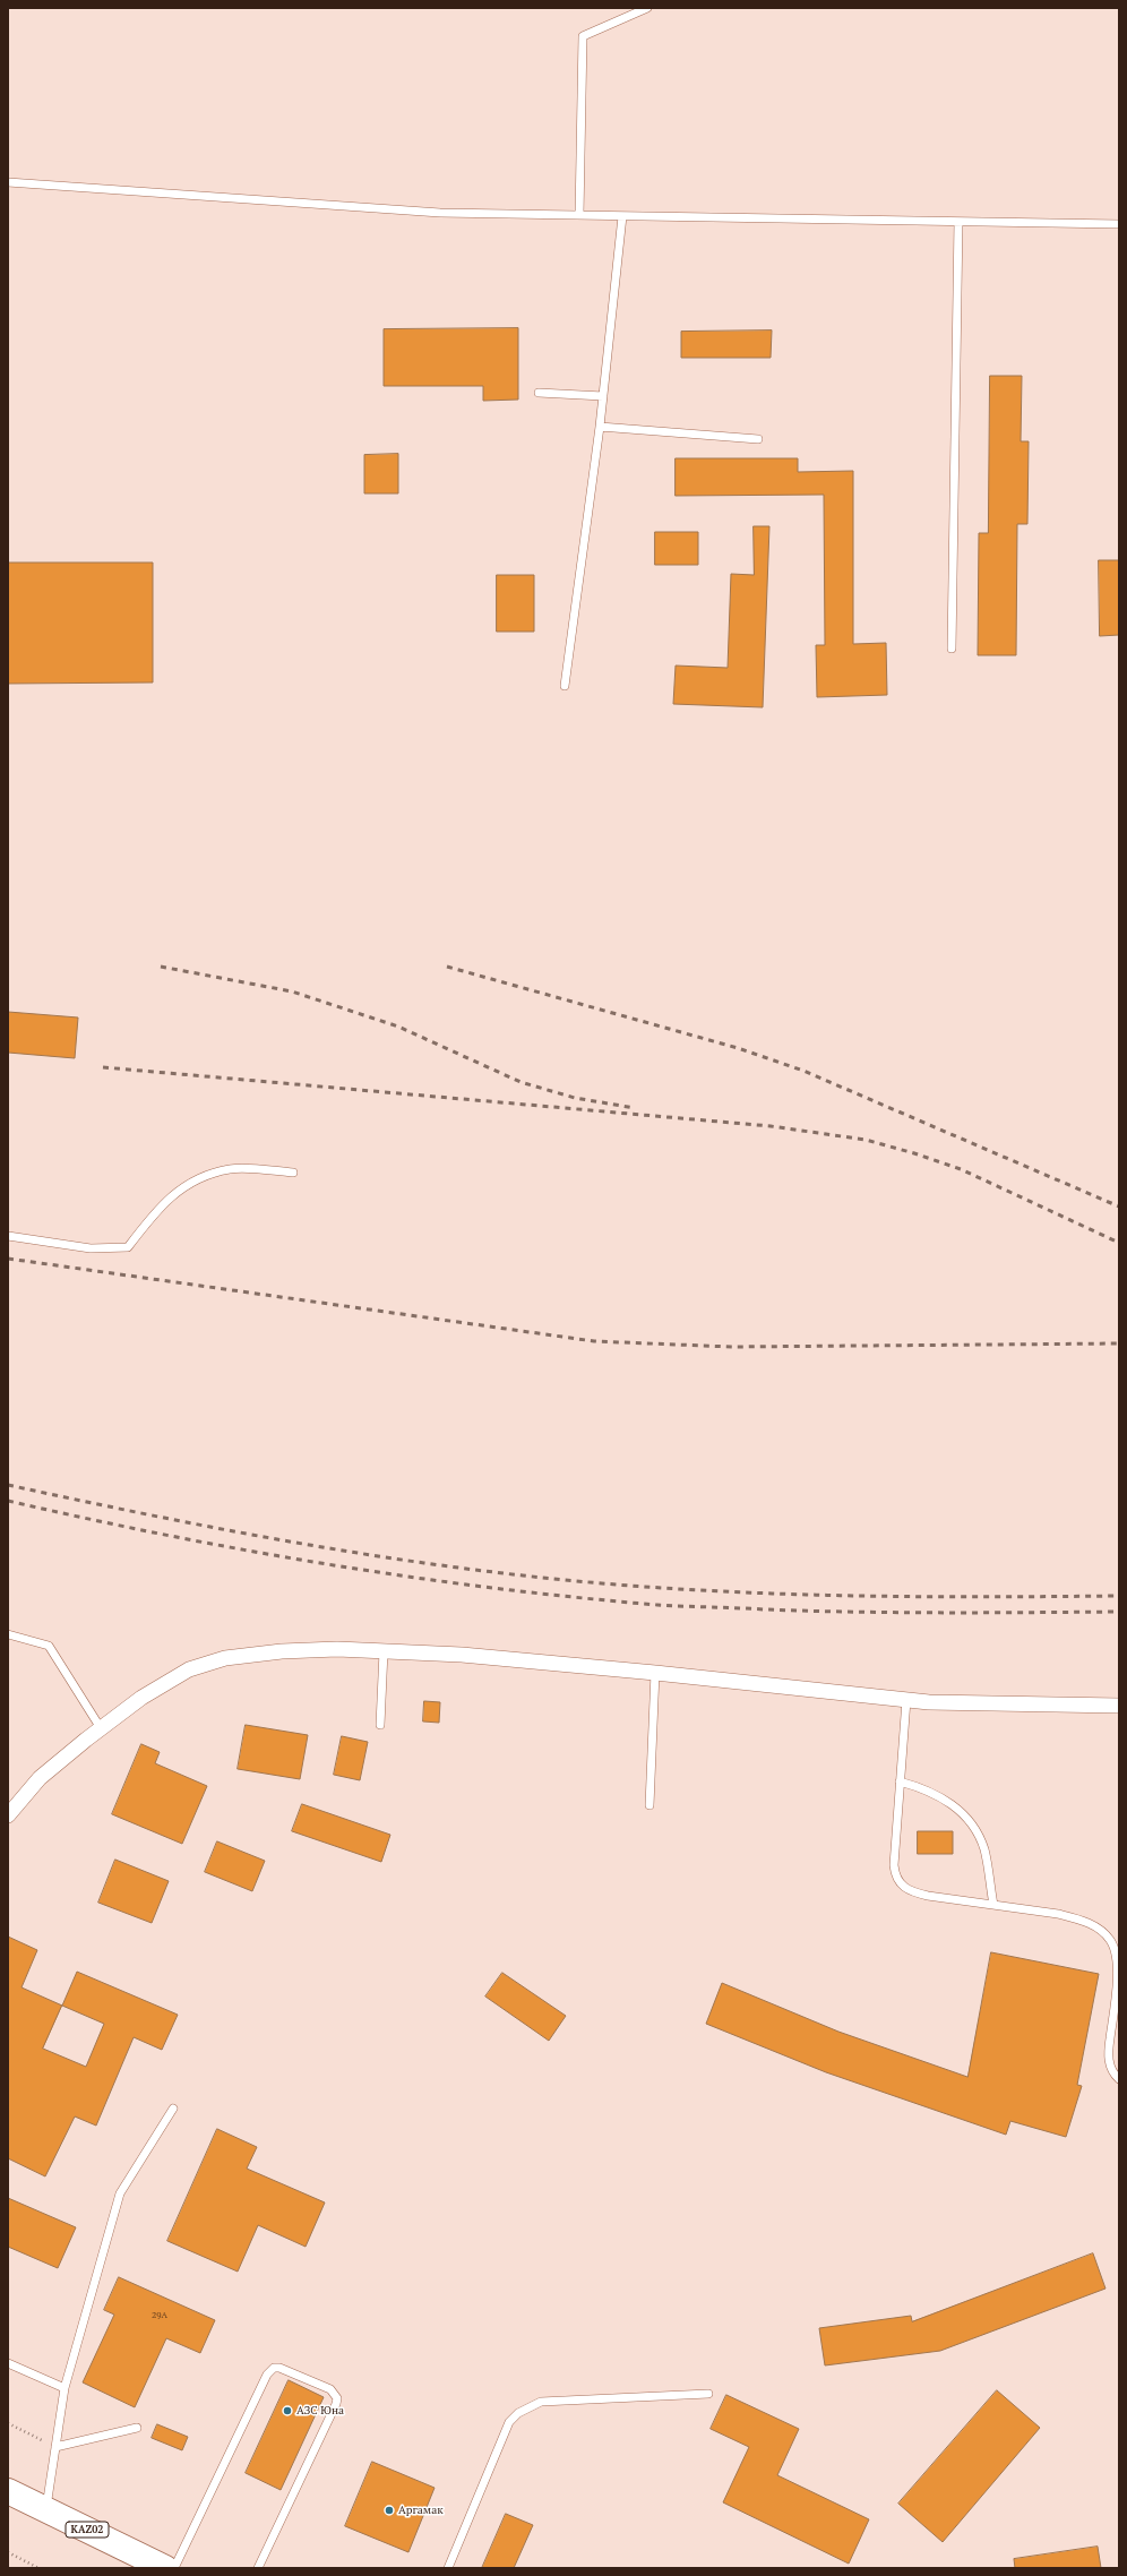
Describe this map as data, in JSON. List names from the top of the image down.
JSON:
{
  "streets": {
    "highway": ["KАZ02"]
  },
  "places": ["АЗС Юна", "Аргамак"],
  "house_numbers": ["29А"]
}
